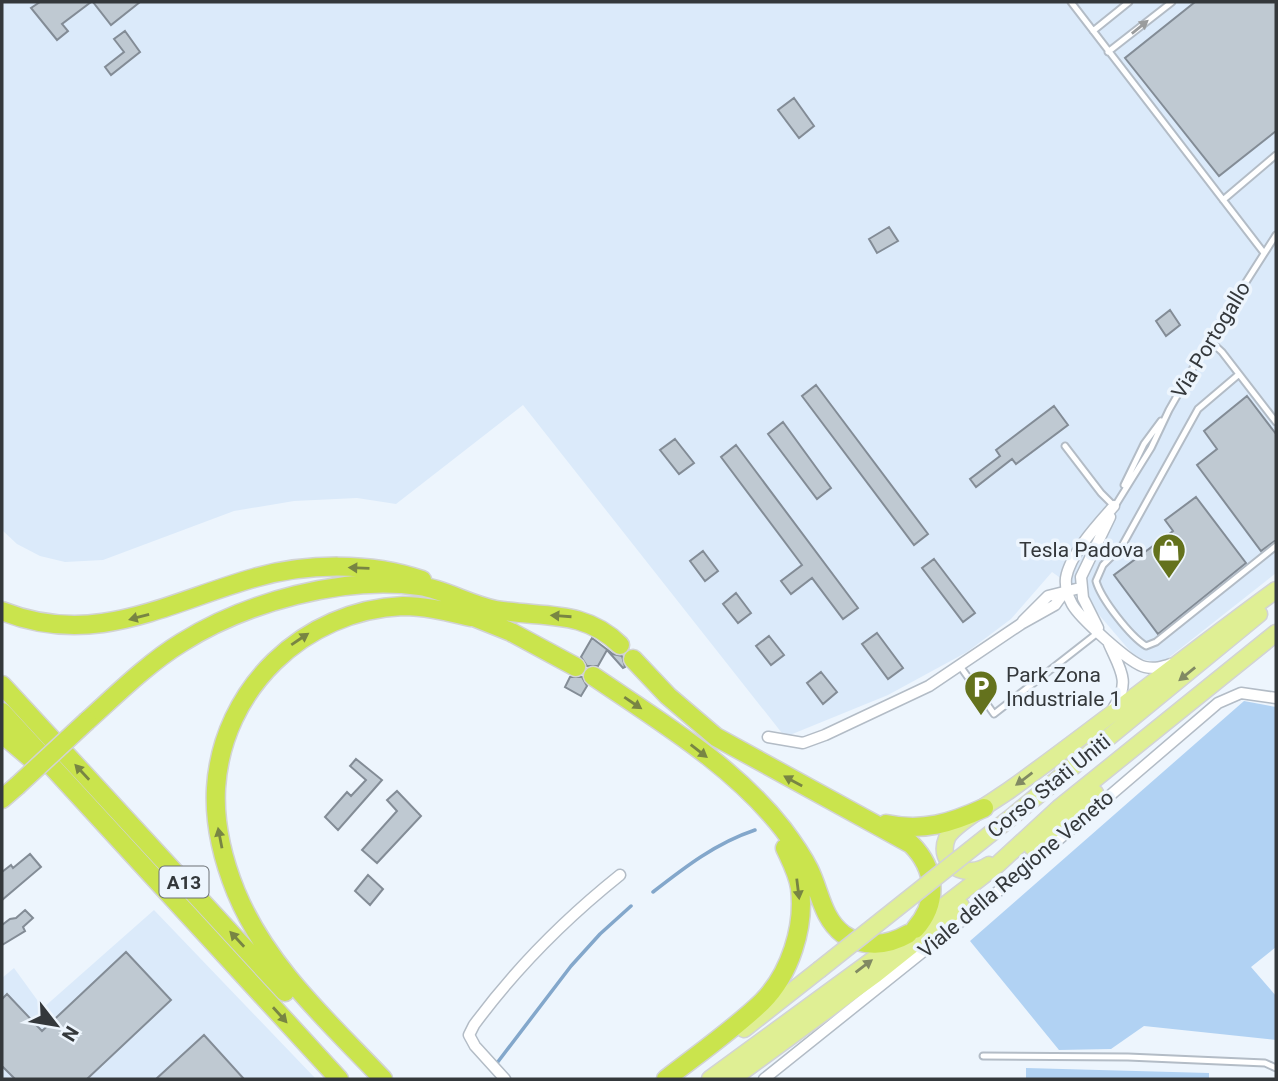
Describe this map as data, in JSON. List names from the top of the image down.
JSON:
{
  "streets": {
    "highway": ["A13"],
    "main road": ["Corso Stati Uniti"],
    "street": ["Via Portogallo", "Viale della Regione Veneto"]
  },
  "places": {
    "shop": ["Tesla Padova"],
    "parking": ["Park Zona Industriale 1"]
  },
  "north": "bottom right"
}
